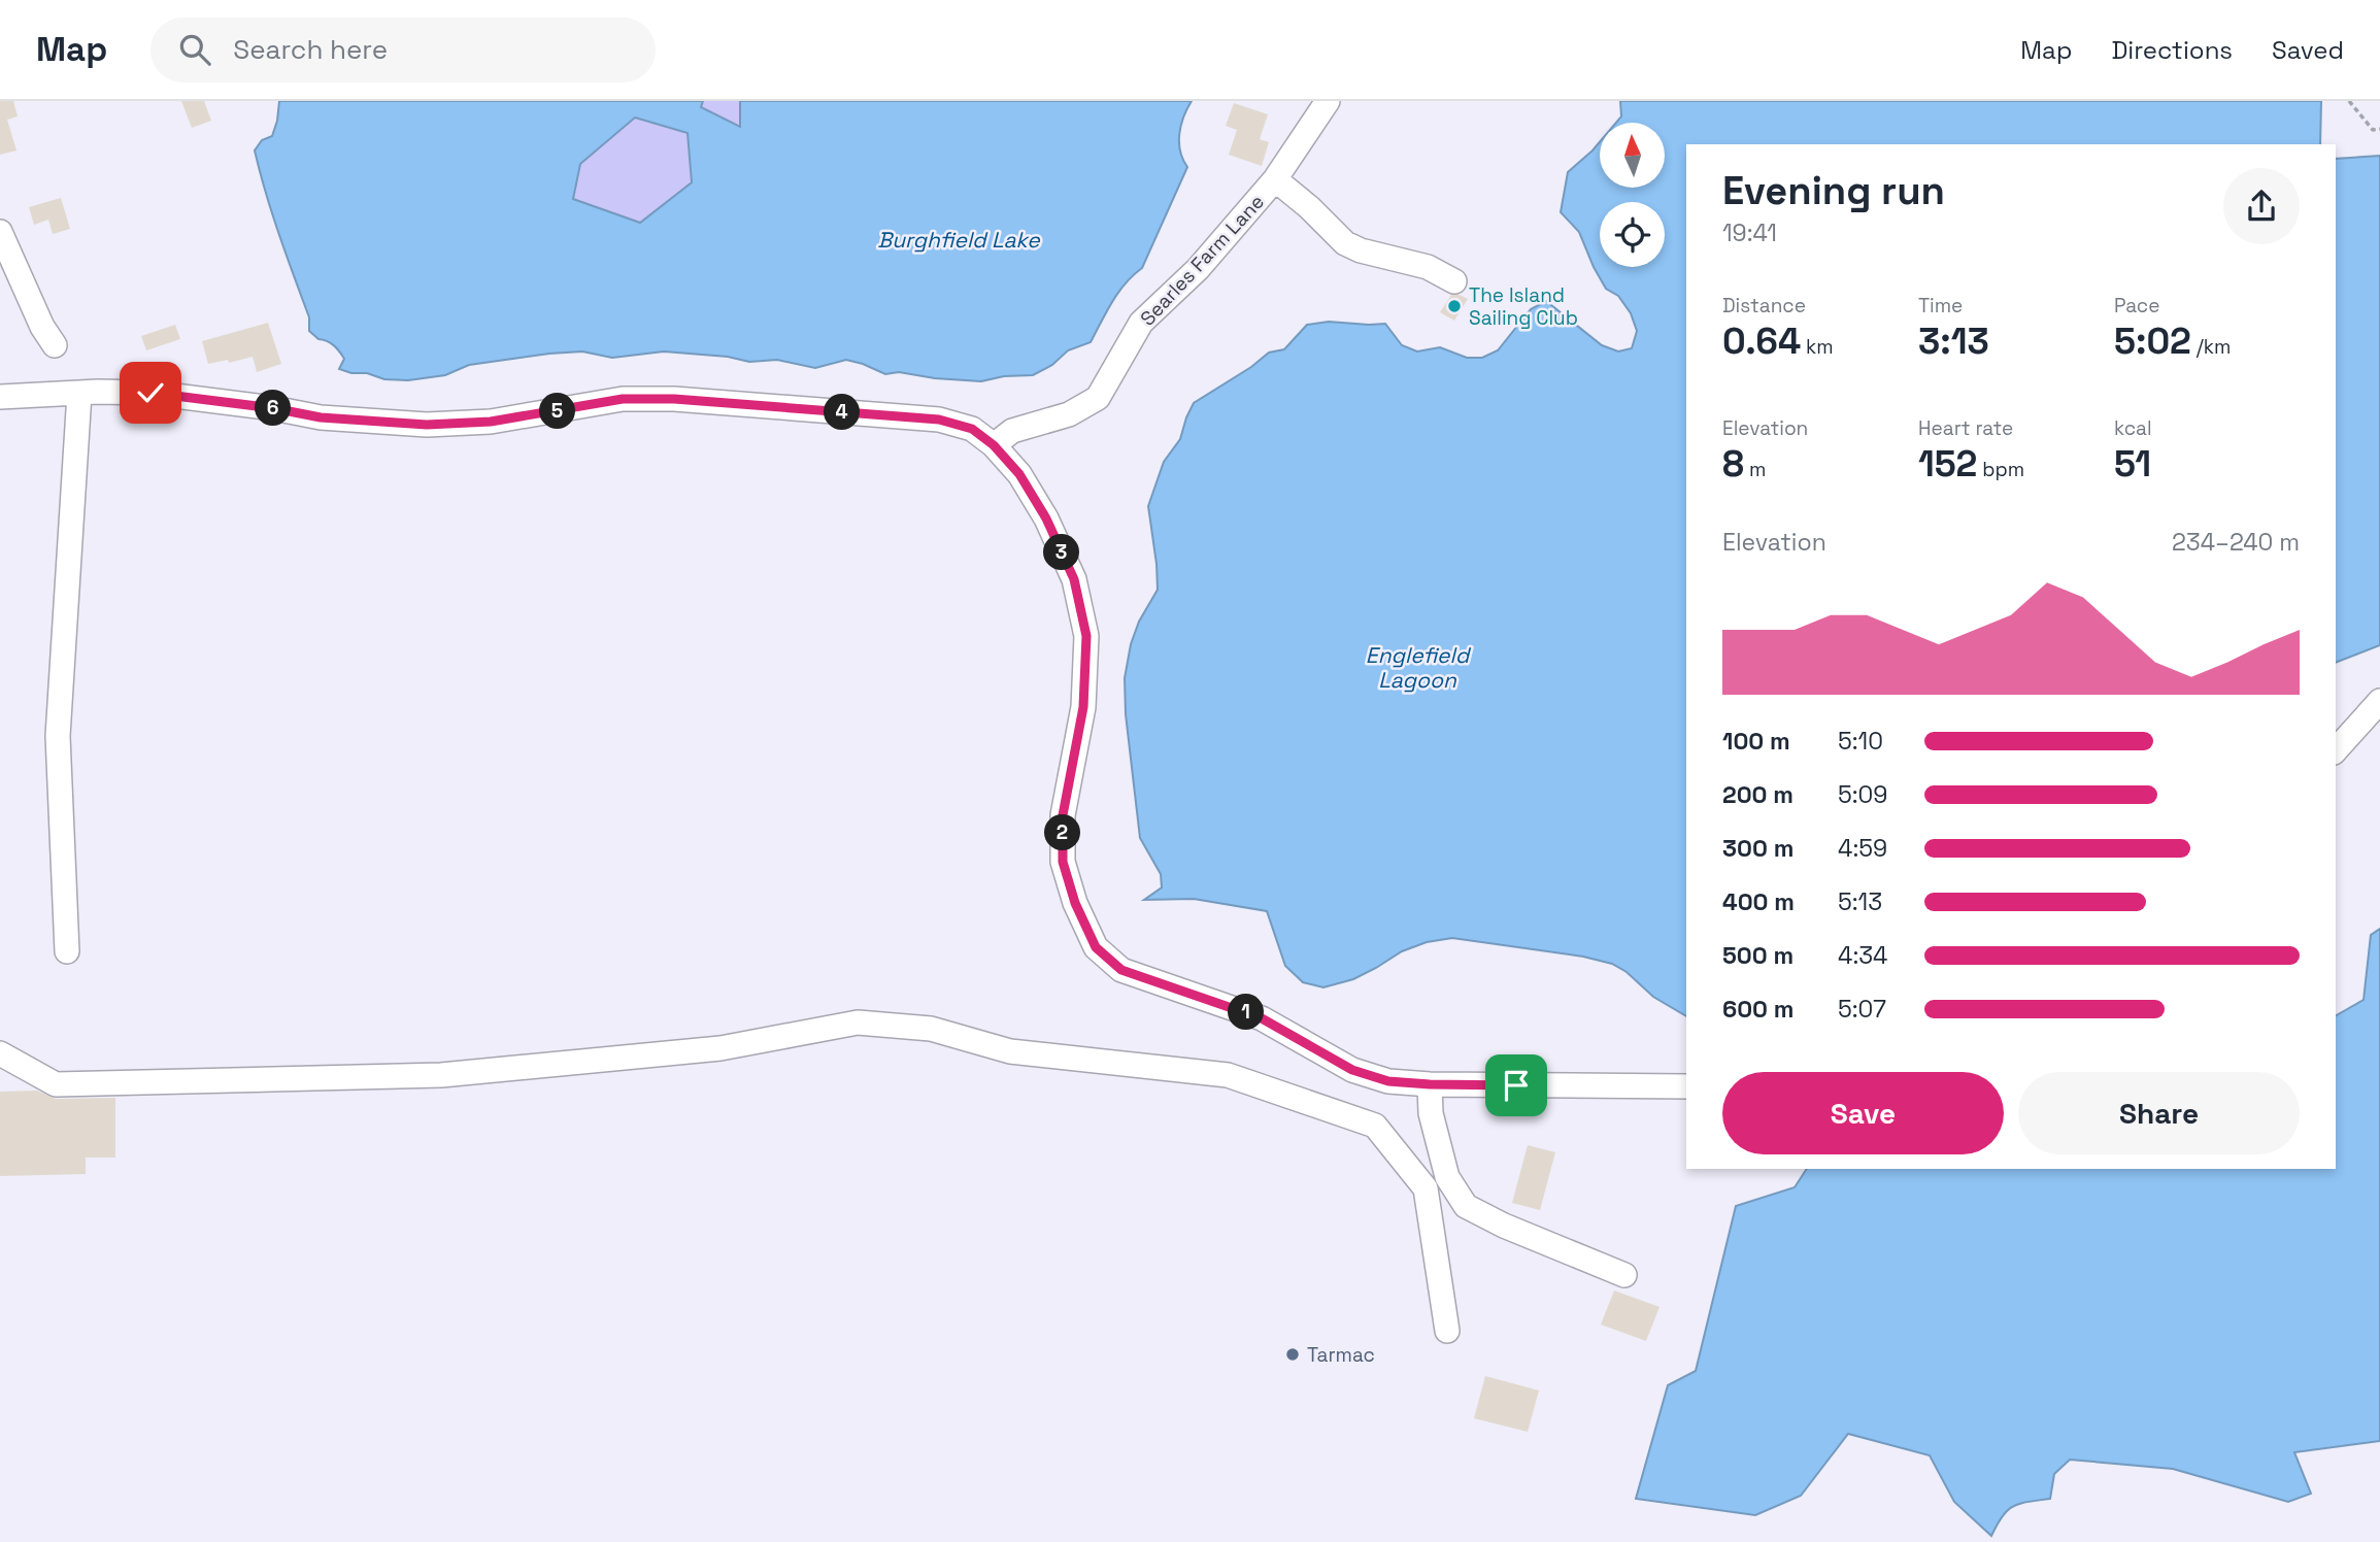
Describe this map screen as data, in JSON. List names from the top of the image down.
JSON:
{
  "streets": {
    "street": ["Searles Farm Lane"]
  },
  "water": ["Burghfield Lake", "Englefield Lagoon"],
  "places": ["The Island Sailing Club", "Tarmac"],
  "north": "top",
  "page": {
    "header": "Map",
    "search": "Search here",
    "nav": ["Map", "Directions", "Saved"],
    "heading": ["Evening run", "19:41"],
    "stats": [
      ["Distance", "0.64 km"],
      ["Time", "3:13"],
      ["Pace", "5:02 /km"],
      ["Elevation", "8 m"],
      ["Heart rate", "152 bpm"],
      ["kcal", "51"]
    ],
    "pins": [
      "6",
      "5",
      "4",
      "3",
      "2",
      "1"
    ],
    "chart": ["Elevation", "234–240 m"],
    "list": [
      {
        "name": "100 m",
        "note": "5:10"
      },
      {
        "name": "200 m",
        "note": "5:09"
      },
      {
        "name": "300 m",
        "note": "4:59"
      },
      {
        "name": "400 m",
        "note": "5:13"
      },
      {
        "name": "500 m",
        "note": "4:34"
      },
      {
        "name": "600 m",
        "note": "5:07"
      }
    ],
    "buttons": ["Save", "Share"]
  }
}
